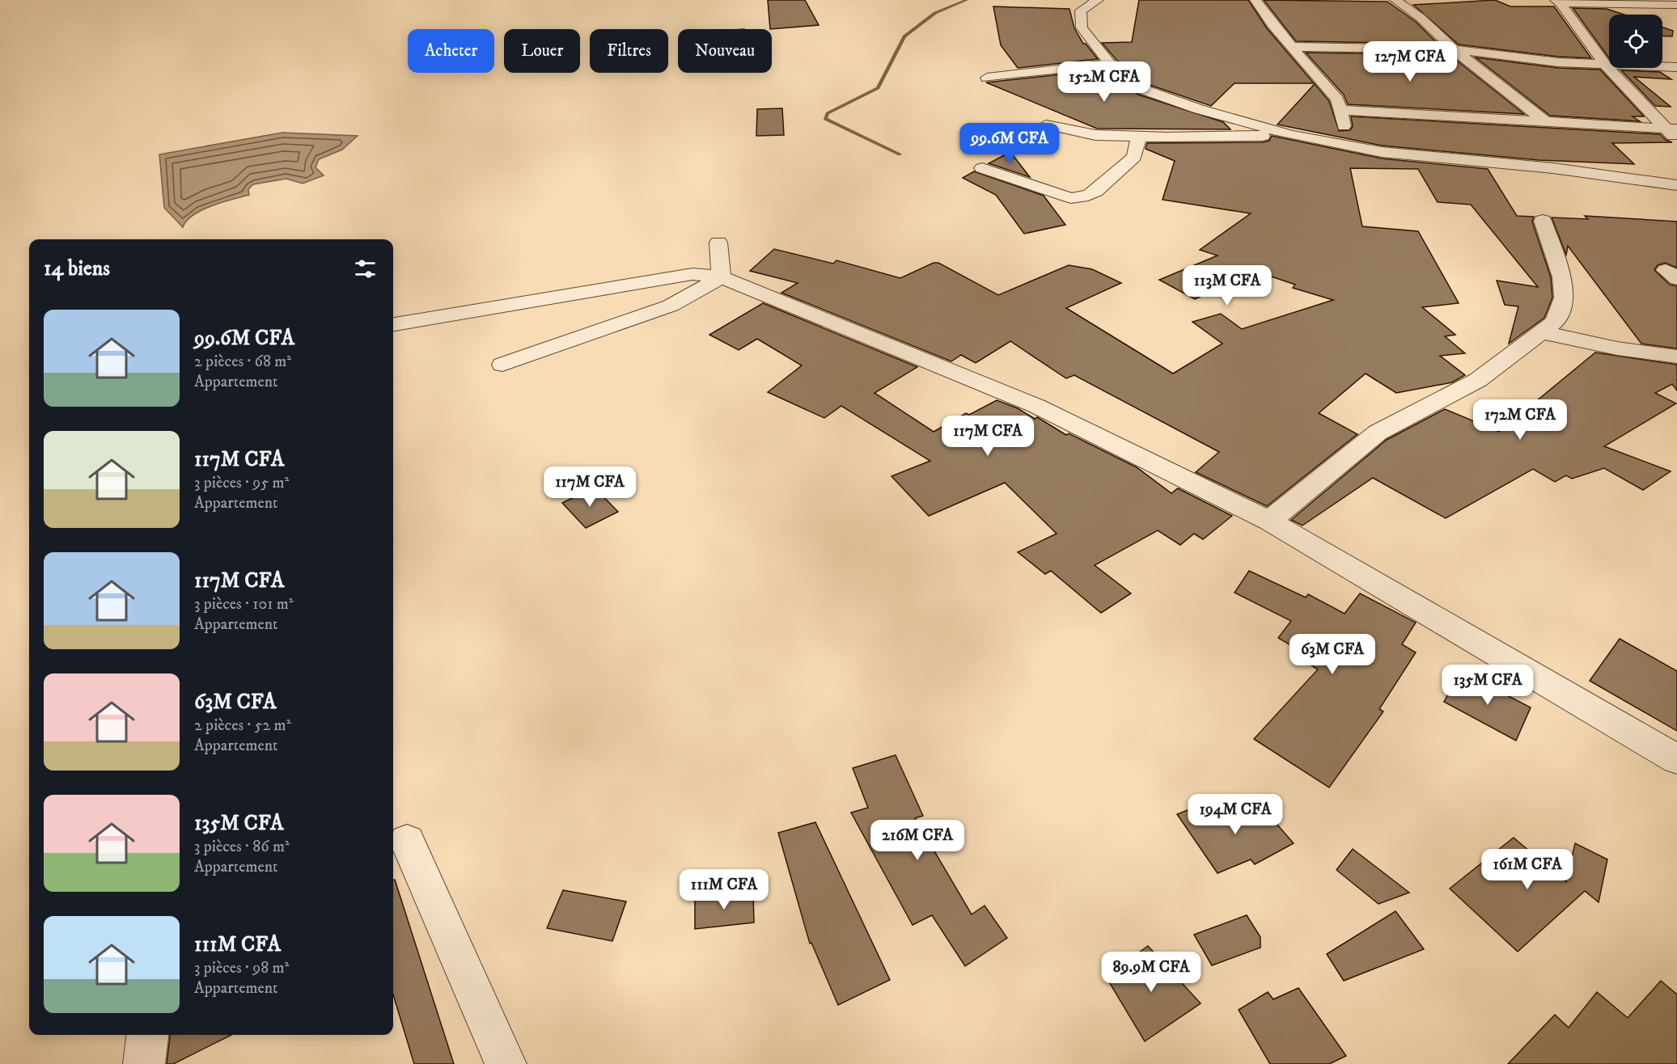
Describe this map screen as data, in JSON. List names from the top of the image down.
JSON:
{
  "page": {
    "chip": [
      "Acheter",
      "Louer",
      "Filtres",
      "Nouveau"
    ],
    "price": [
      "127M CFA",
      "152M CFA",
      "99.6M CFA",
      "113M CFA",
      "172M CFA",
      "117M CFA",
      "117M CFA",
      "63M CFA",
      "135M CFA",
      "194M CFA",
      "216M CFA",
      "161M CFA",
      "111M CFA",
      "89.9M CFA"
    ],
    "heading": "14 biens",
    "list": [
      {
        "name": "99.6M CFA",
        "note": "2 pièces · 68 m² · Appartement"
      },
      {
        "name": "117M CFA",
        "note": "3 pièces · 95 m² · Appartement"
      },
      {
        "name": "117M CFA",
        "note": "3 pièces · 101 m² · Appartement"
      },
      {
        "name": "63M CFA",
        "note": "2 pièces · 52 m² · Appartement"
      },
      {
        "name": "135M CFA",
        "note": "3 pièces · 86 m² · Appartement"
      },
      {
        "name": "111M CFA",
        "note": "3 pièces · 98 m² · Appartement"
      }
    ]
  }
}
